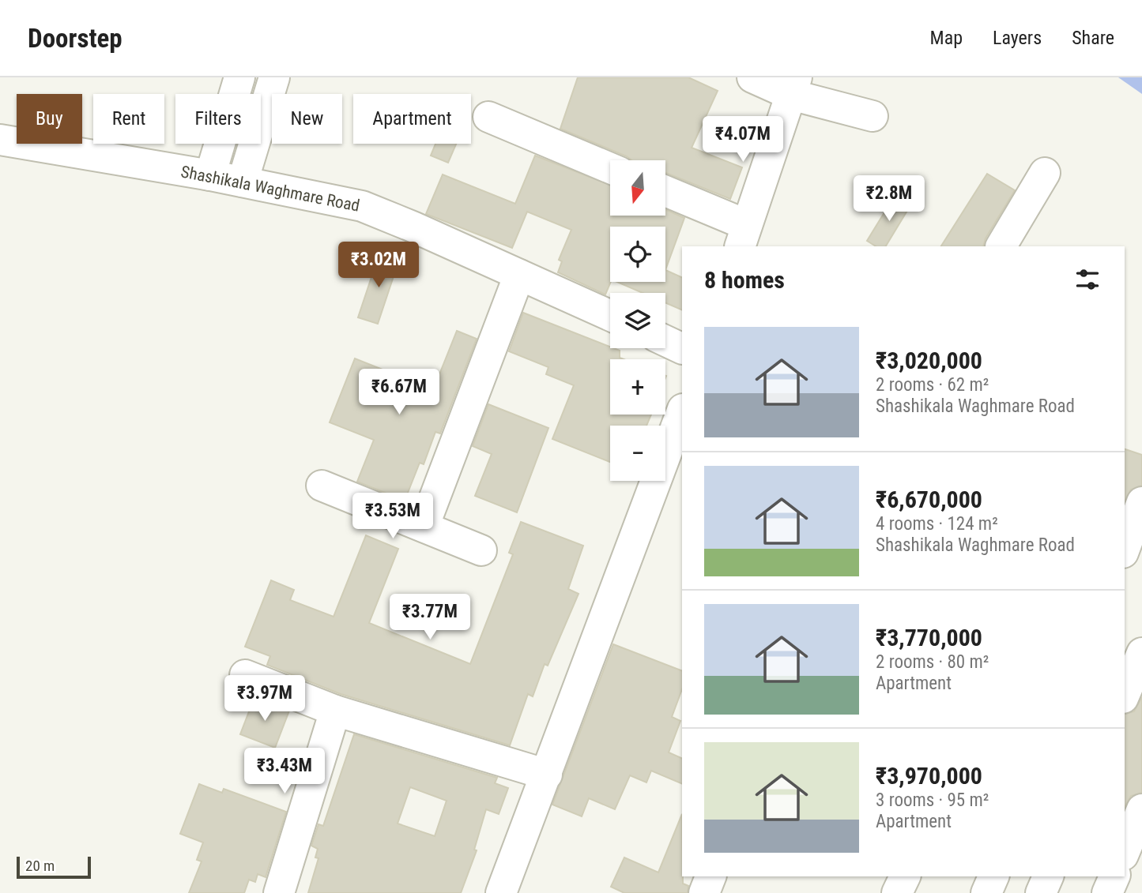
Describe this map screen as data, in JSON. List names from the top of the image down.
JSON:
{
  "streets": {
    "street": ["Shashikala Waghmare Road"]
  },
  "scale_bar": "20 m",
  "north": "bottom",
  "page": {
    "header": "Doorstep",
    "nav": ["Map", "Layers", "Share"],
    "chip": [
      "Buy",
      "Rent",
      "Filters",
      "New",
      "Apartment"
    ],
    "price": [
      "₹4.07M",
      "₹2.8M",
      "₹3.02M",
      "₹6.67M",
      "₹3.53M",
      "₹3.77M",
      "₹3.97M",
      "₹3.43M"
    ],
    "map_buttons": ["+", "−"],
    "heading": "8 homes",
    "list": [
      {
        "name": "₹3,020,000",
        "note": "2 rooms · 62 m² · Shashikala Waghmare Road"
      },
      {
        "name": "₹6,670,000",
        "note": "4 rooms · 124 m² · Shashikala Waghmare Road"
      },
      {
        "name": "₹3,770,000",
        "note": "2 rooms · 80 m² · Apartment"
      },
      {
        "name": "₹3,970,000",
        "note": "3 rooms · 95 m² · Apartment"
      }
    ],
    "scale": "20 m"
  }
}
